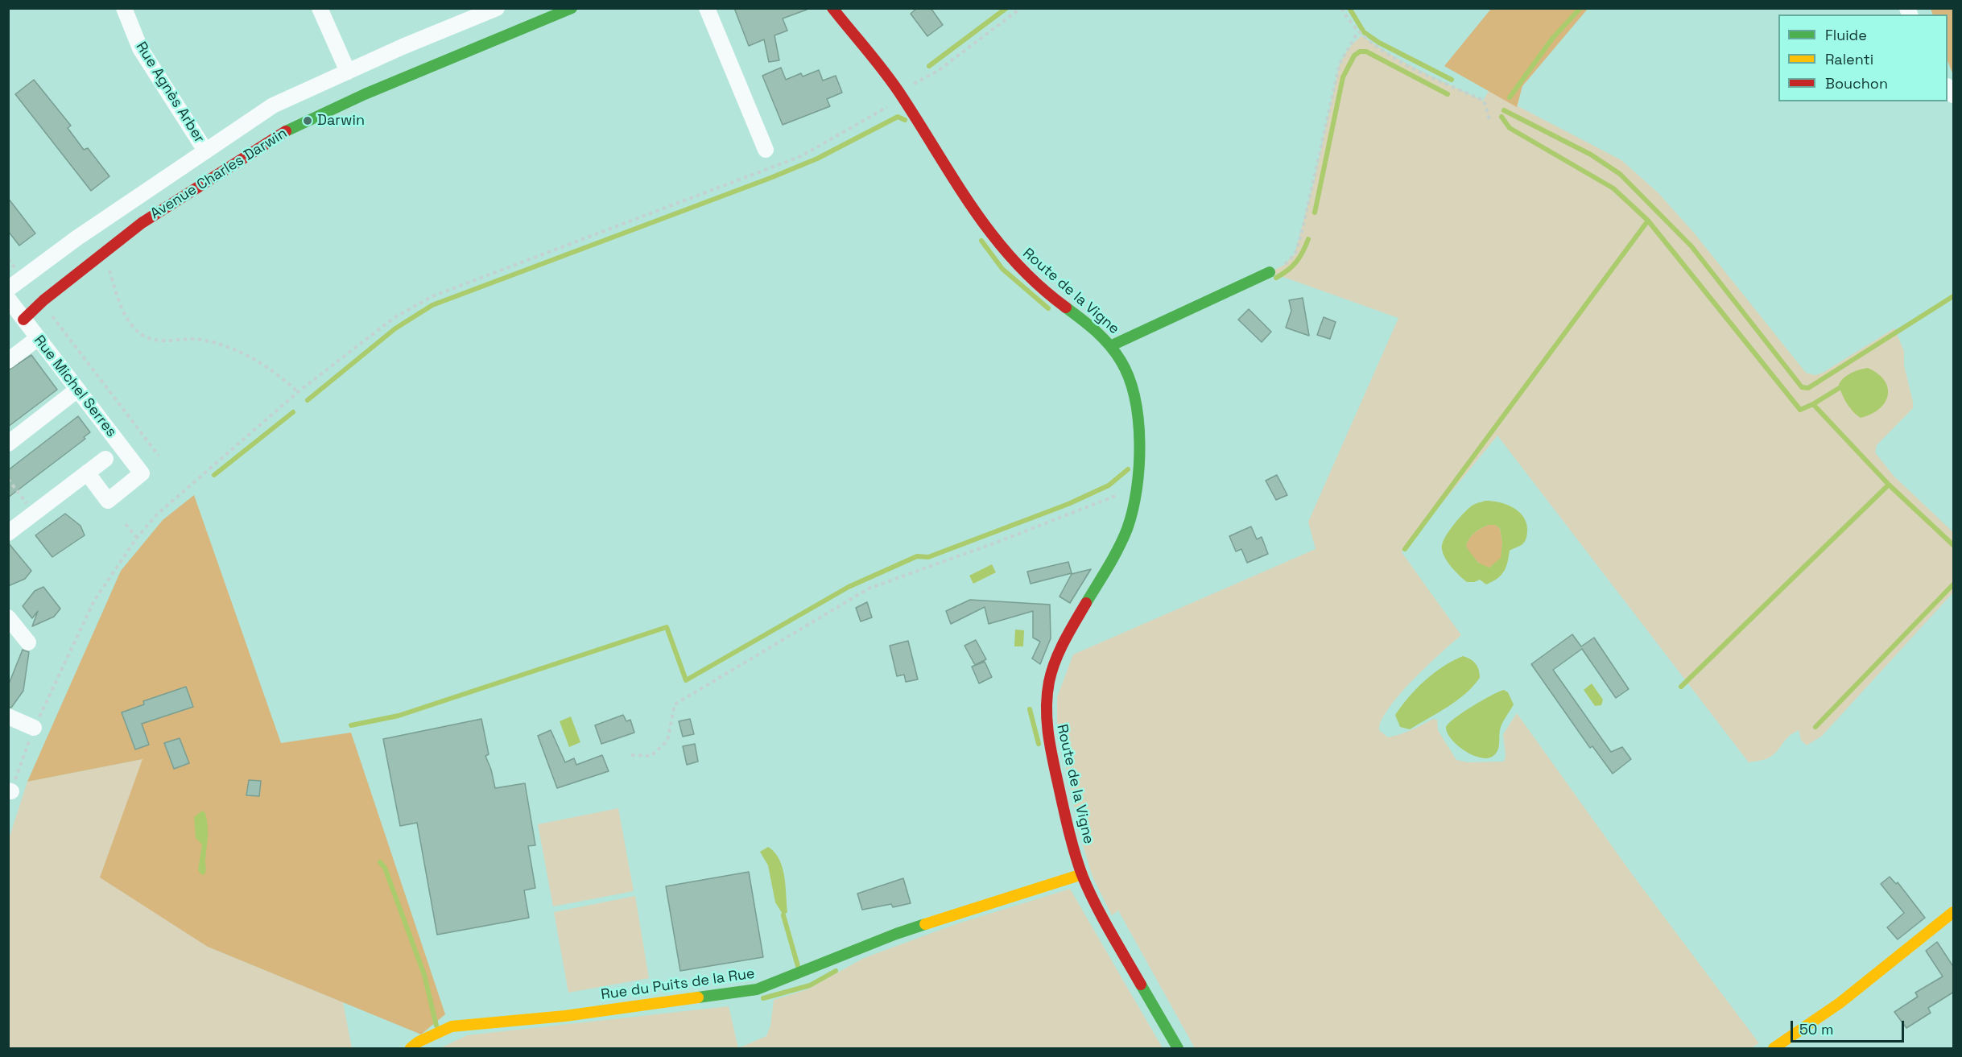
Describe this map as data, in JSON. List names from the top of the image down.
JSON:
{
  "streets": {
    "street": [
      "Rue Agnès Arber",
      "Avenue Charles Darwin",
      "Route de la Vigne",
      "Rue Michel Serres",
      "Rue du Puits de la Rue"
    ]
  },
  "crossings": [
    ["Rue Agnès Arber", "Avenue Charles Darwin"],
    ["Avenue Charles Darwin", "Rue Michel Serres"],
    ["Route de la Vigne", "Rue du Puits de la Rue"]
  ],
  "places": ["Darwin"],
  "legend": ["Fluide", "Ralenti", "Bouchon"],
  "scale_bar": "50 m"
}
